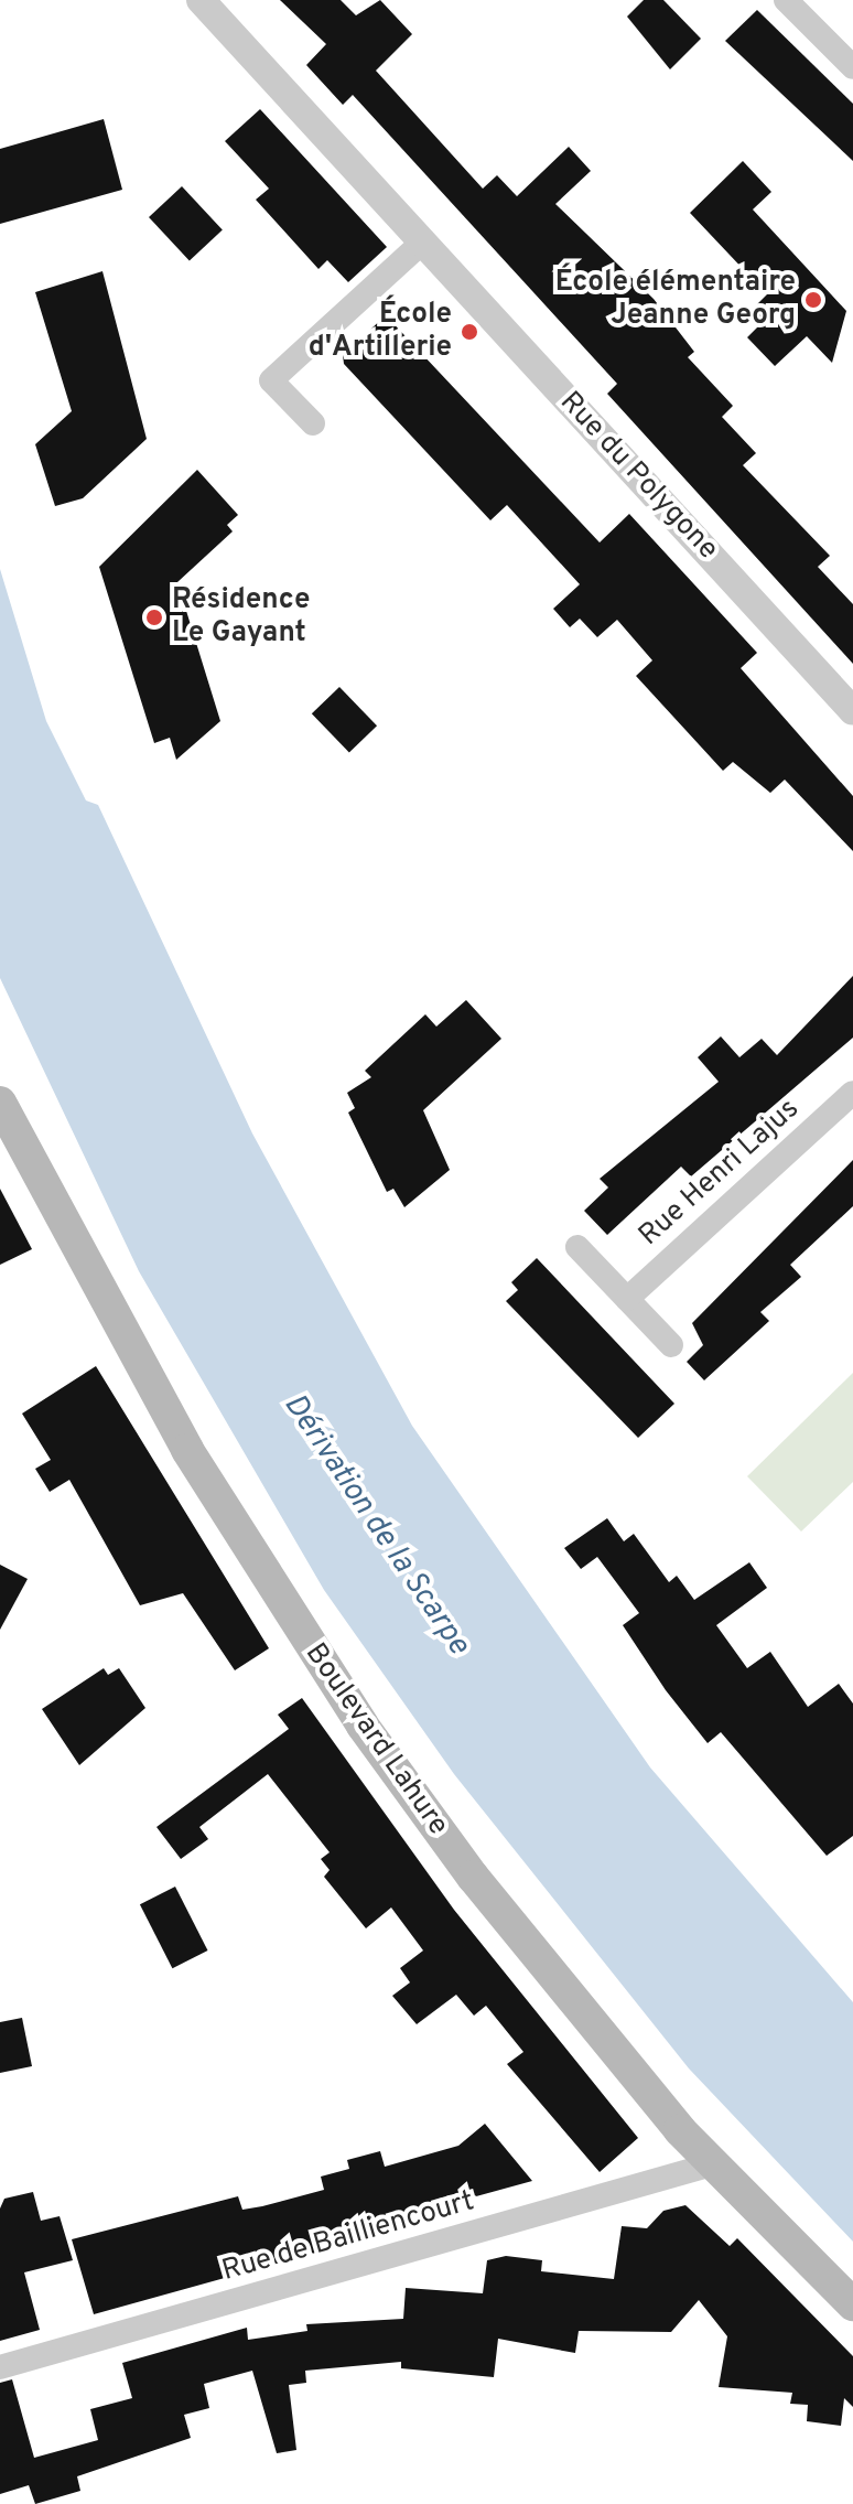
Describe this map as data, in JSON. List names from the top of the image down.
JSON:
{
  "streets": {
    "main road": ["Boulevard Lahure"],
    "street": ["Rue du Polygone", "Rue Henri Lajus", "Rue de Bailliencourt"]
  },
  "crossings": [
    ["Boulevard Lahure", "Rue de Bailliencourt"]
  ],
  "water": ["Dérivation de la Scarpe"],
  "places": ["École élémentaire Jeanne Georg", "École d'Artillerie", "Résidence Le Gayant"]
}
